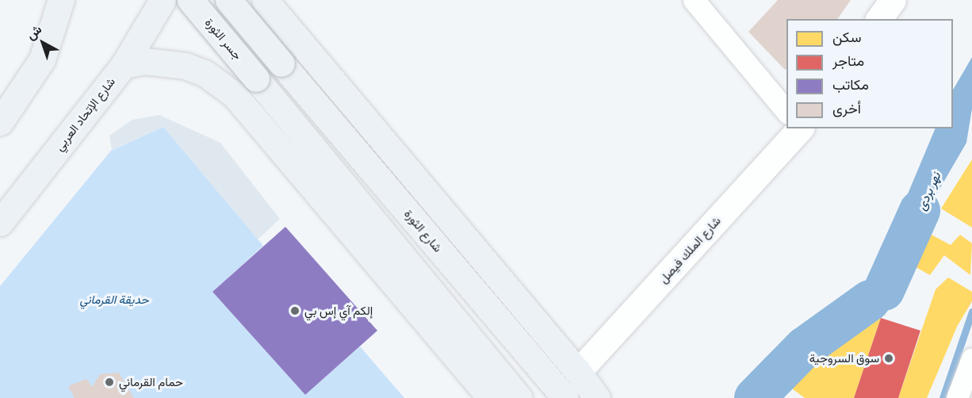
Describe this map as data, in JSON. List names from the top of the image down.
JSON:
{
  "streets": {
    "highway": ["جسر الثورة", "شارع الإتحاد العربي", "شارع الثورة"],
    "street": ["شارع الملك فيصل"]
  },
  "water": ["نهر بردى"],
  "parks": ["حديقة القرماني"],
  "places": ["إلكم آي إس بي", "سوق السروجية", "حمام القرماني"],
  "legend": [
    "سكن",
    "متاجر",
    "مكاتب",
    "أخرى"
  ],
  "north": "top left"
}
